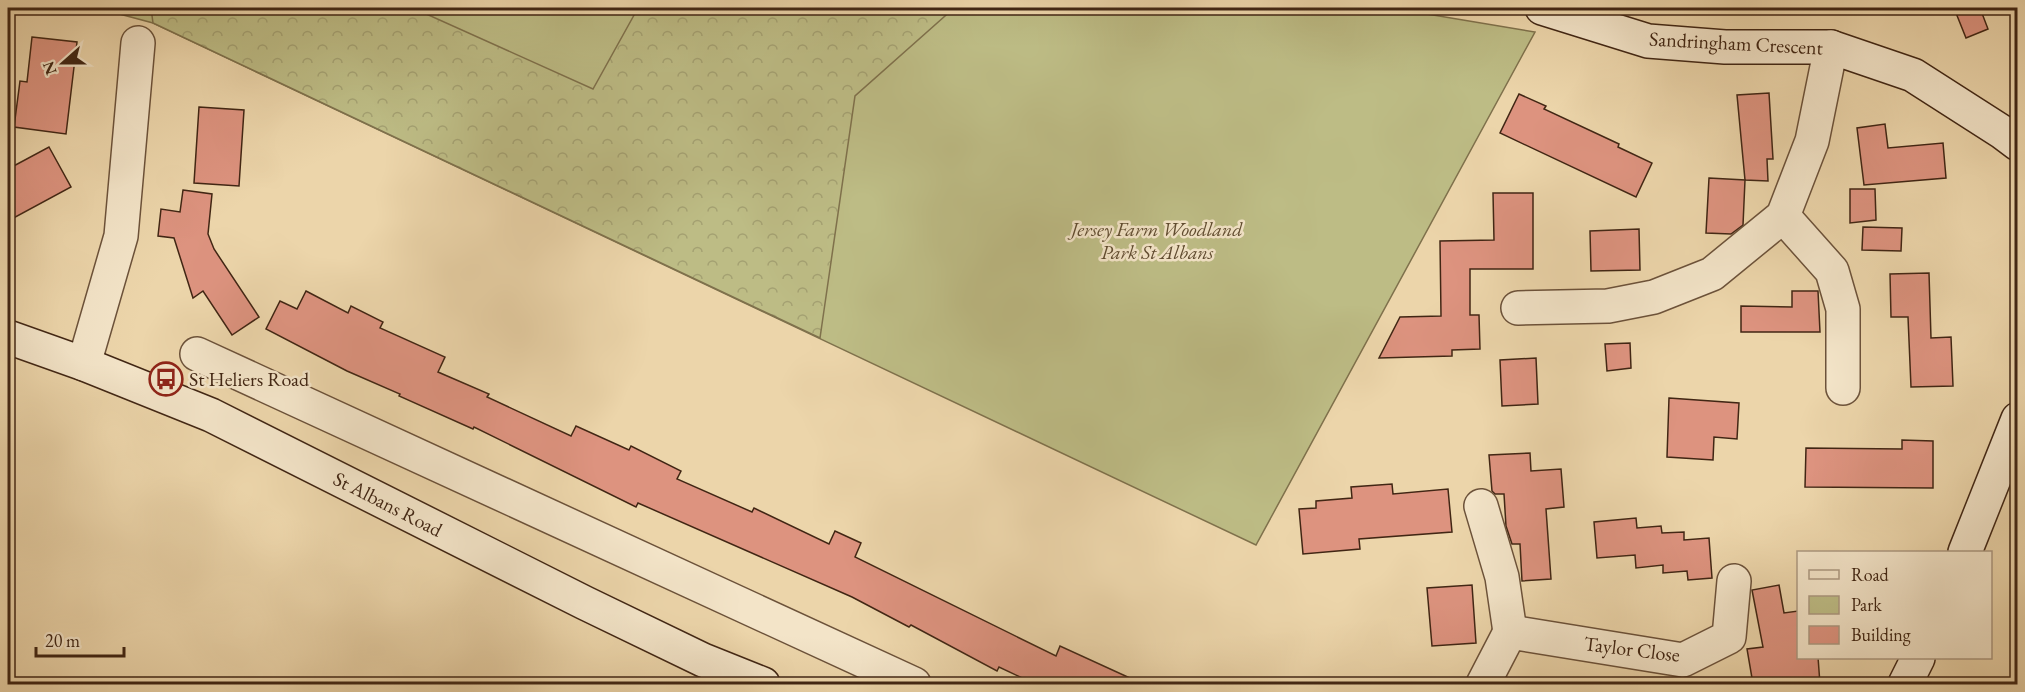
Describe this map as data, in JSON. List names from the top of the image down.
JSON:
{
  "streets": {
    "street": ["Sandringham Crescent", "St Albans Road", "Taylor Close"]
  },
  "parks": ["Jersey Farm Woodland Park St Albans"],
  "places": {
    "bus stop": ["St Heliers Road"]
  },
  "legend": ["Road", "Park", "Building"],
  "scale_bar": "20 m",
  "north": "left"
}
